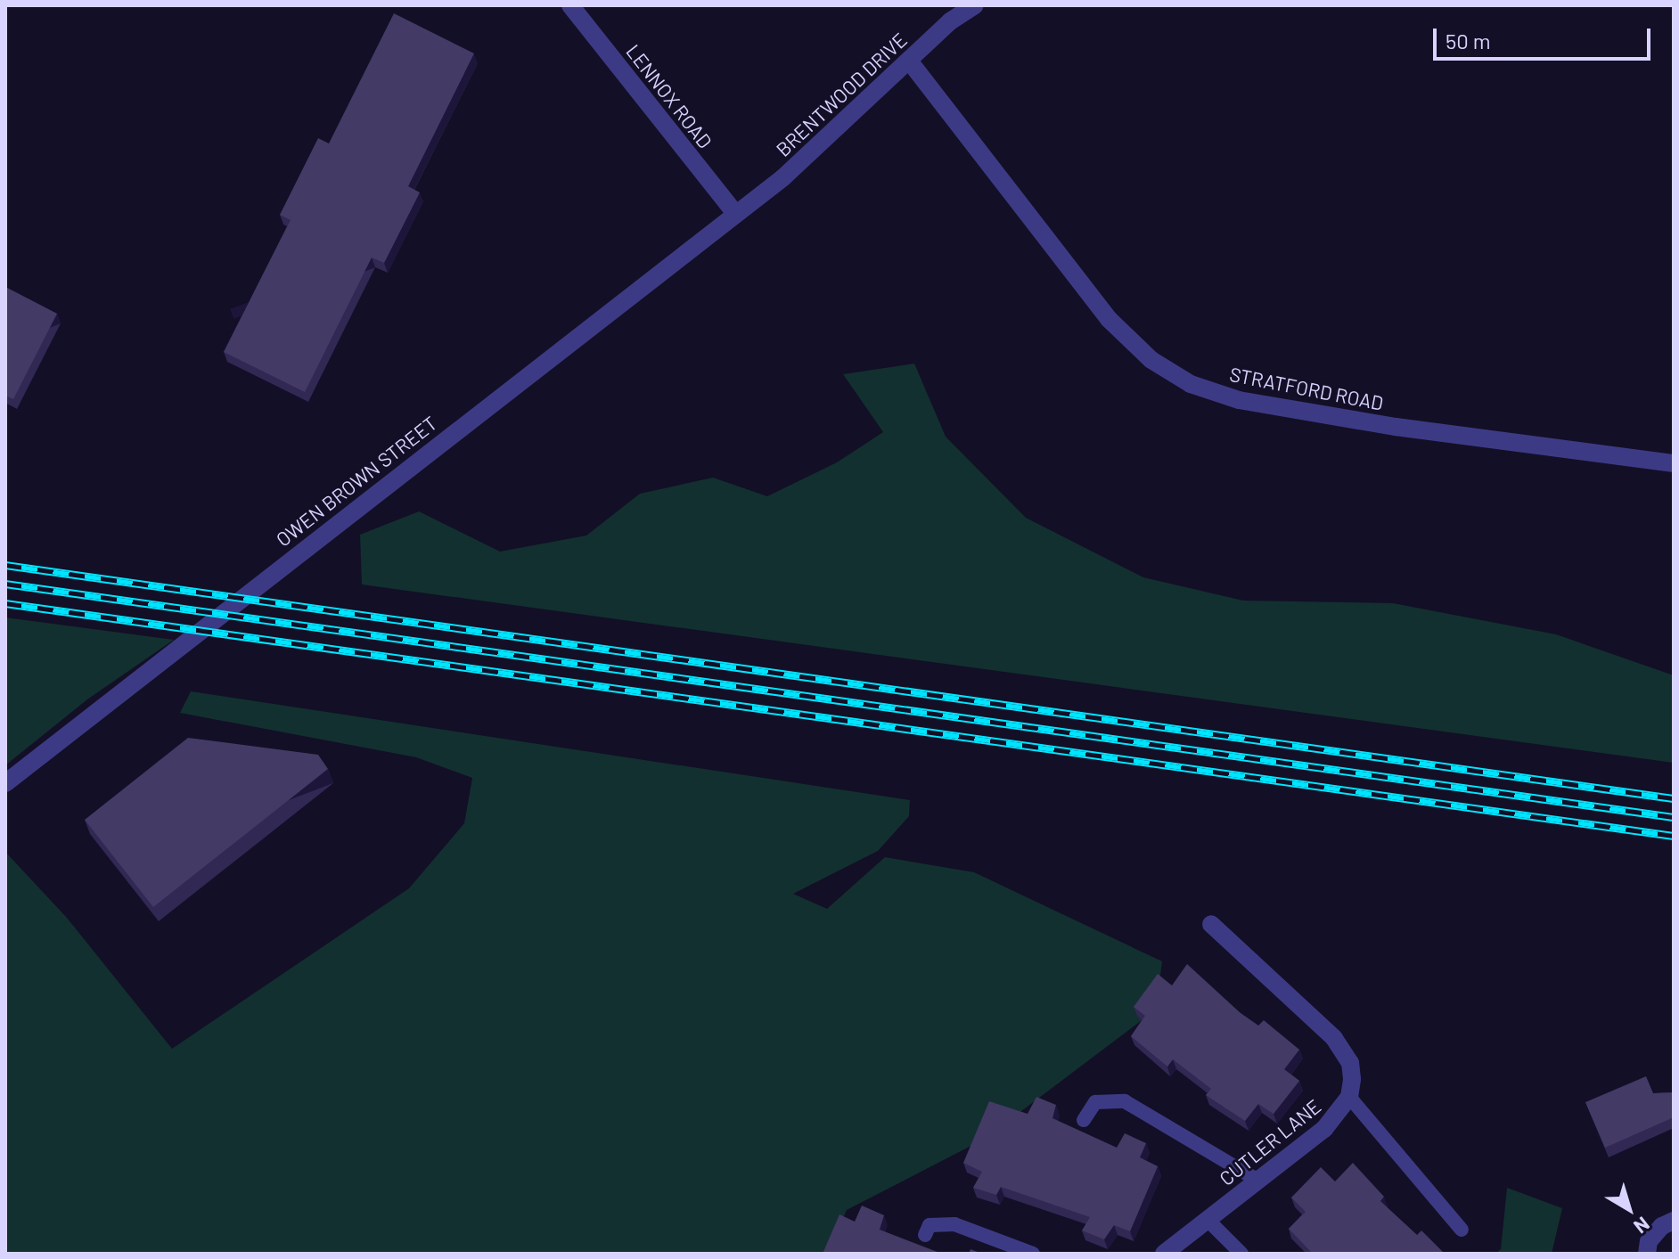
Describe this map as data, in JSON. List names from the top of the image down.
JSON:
{
  "streets": {
    "street": [
      "BRENTWOOD DRIVE",
      "LENNOX ROAD",
      "STRATFORD ROAD",
      "OWEN BROWN STREET",
      "CUTLER LANE"
    ]
  },
  "crossings": [
    ["BRENTWOOD DRIVE", "LENNOX ROAD"],
    ["BRENTWOOD DRIVE", "STRATFORD ROAD"],
    ["BRENTWOOD DRIVE", "OWEN BROWN STREET"],
    ["LENNOX ROAD", "OWEN BROWN STREET"]
  ],
  "scale_bar": "50 m",
  "north": "bottom right"
}
